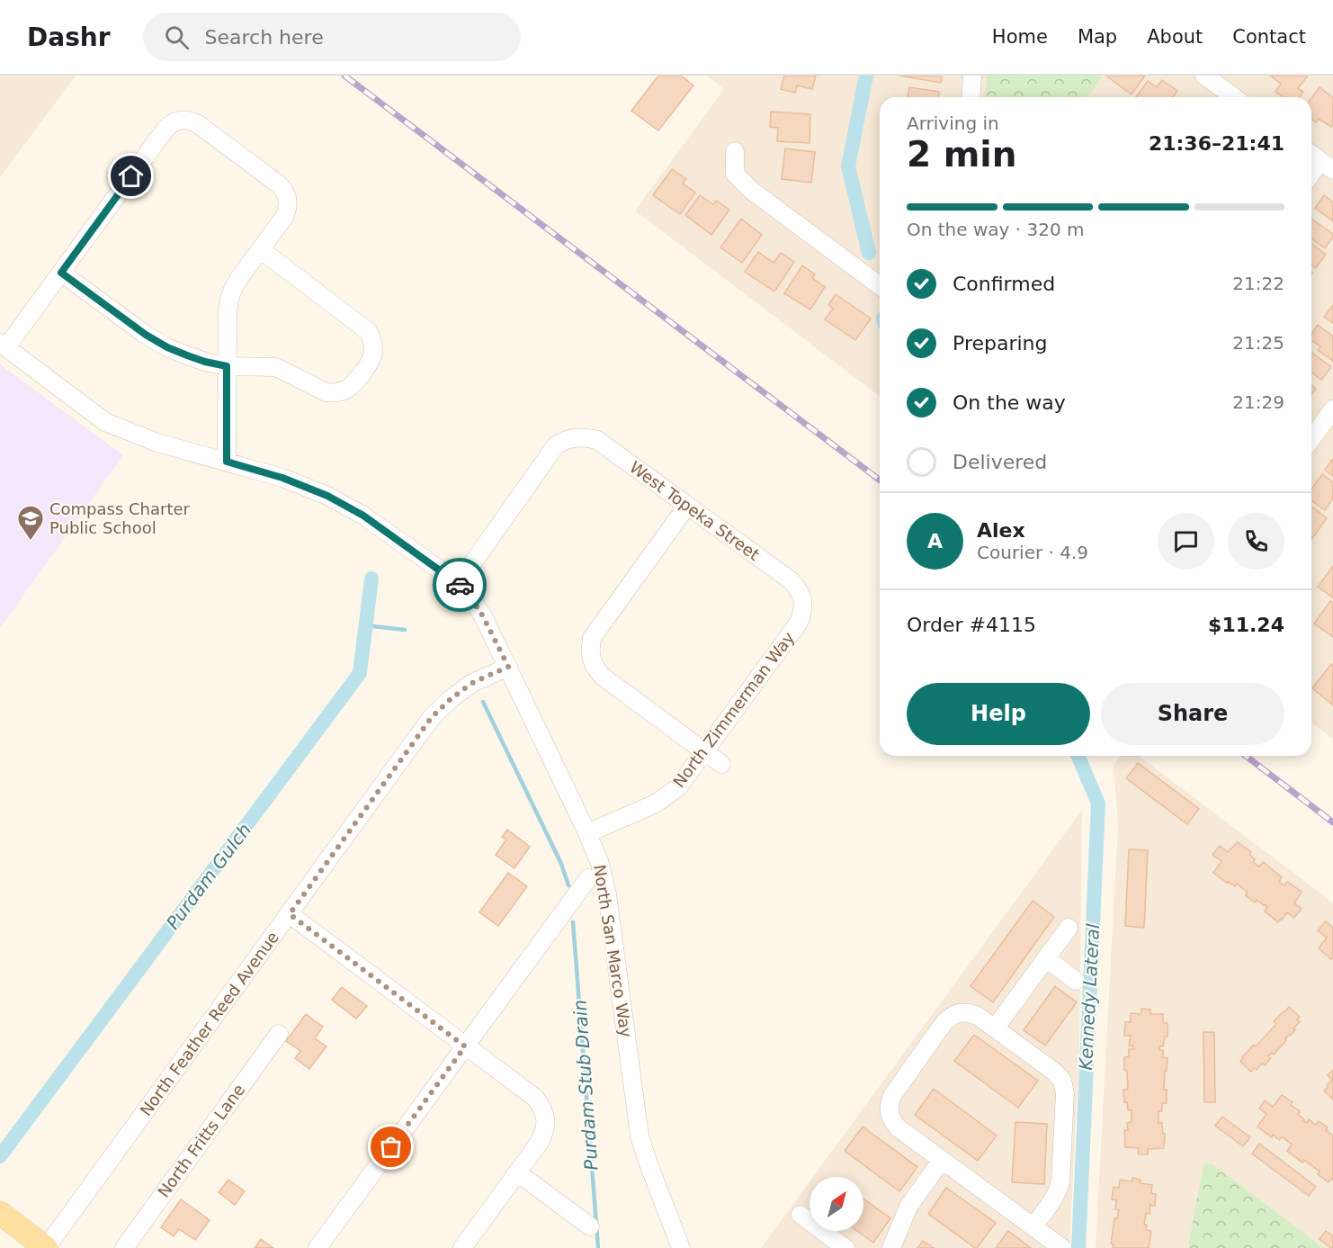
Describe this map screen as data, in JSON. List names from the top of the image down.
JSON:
{
  "streets": {
    "street": [
      "West Topeka Street",
      "North Zimmerman Way",
      "North San Marco Way",
      "North Feather Reed Avenue",
      "North Fritts Lane"
    ]
  },
  "crossings": [
    ["West Topeka Street", "North Zimmerman Way"],
    ["West Topeka Street", "North San Marco Way"],
    ["North Zimmerman Way", "North San Marco Way"],
    ["North San Marco Way", "North Feather Reed Avenue"]
  ],
  "water": ["Purdam Gulch", "Kennedy Lateral", "Purdam Stub Drain"],
  "places": {
    "school or university": ["Compass Charter Public School"]
  },
  "north": "top right",
  "page": {
    "header": "Dashr",
    "search": "Search here",
    "nav": [
      "Home",
      "Map",
      "About",
      "Contact"
    ],
    "heading": ["2 min", "Arriving in", "21:36–21:41"],
    "panel": [
      "Alex",
      "Courier · 4.9",
      "Order #4115",
      "$11.24"
    ],
    "bar": "On the way · 320 m",
    "list": [
      ["Confirmed", "21:22"],
      ["Preparing", "21:25"],
      ["On the way", "21:29"],
      "Delivered"
    ],
    "round": "A",
    "buttons": ["Help", "Share"]
  }
}
